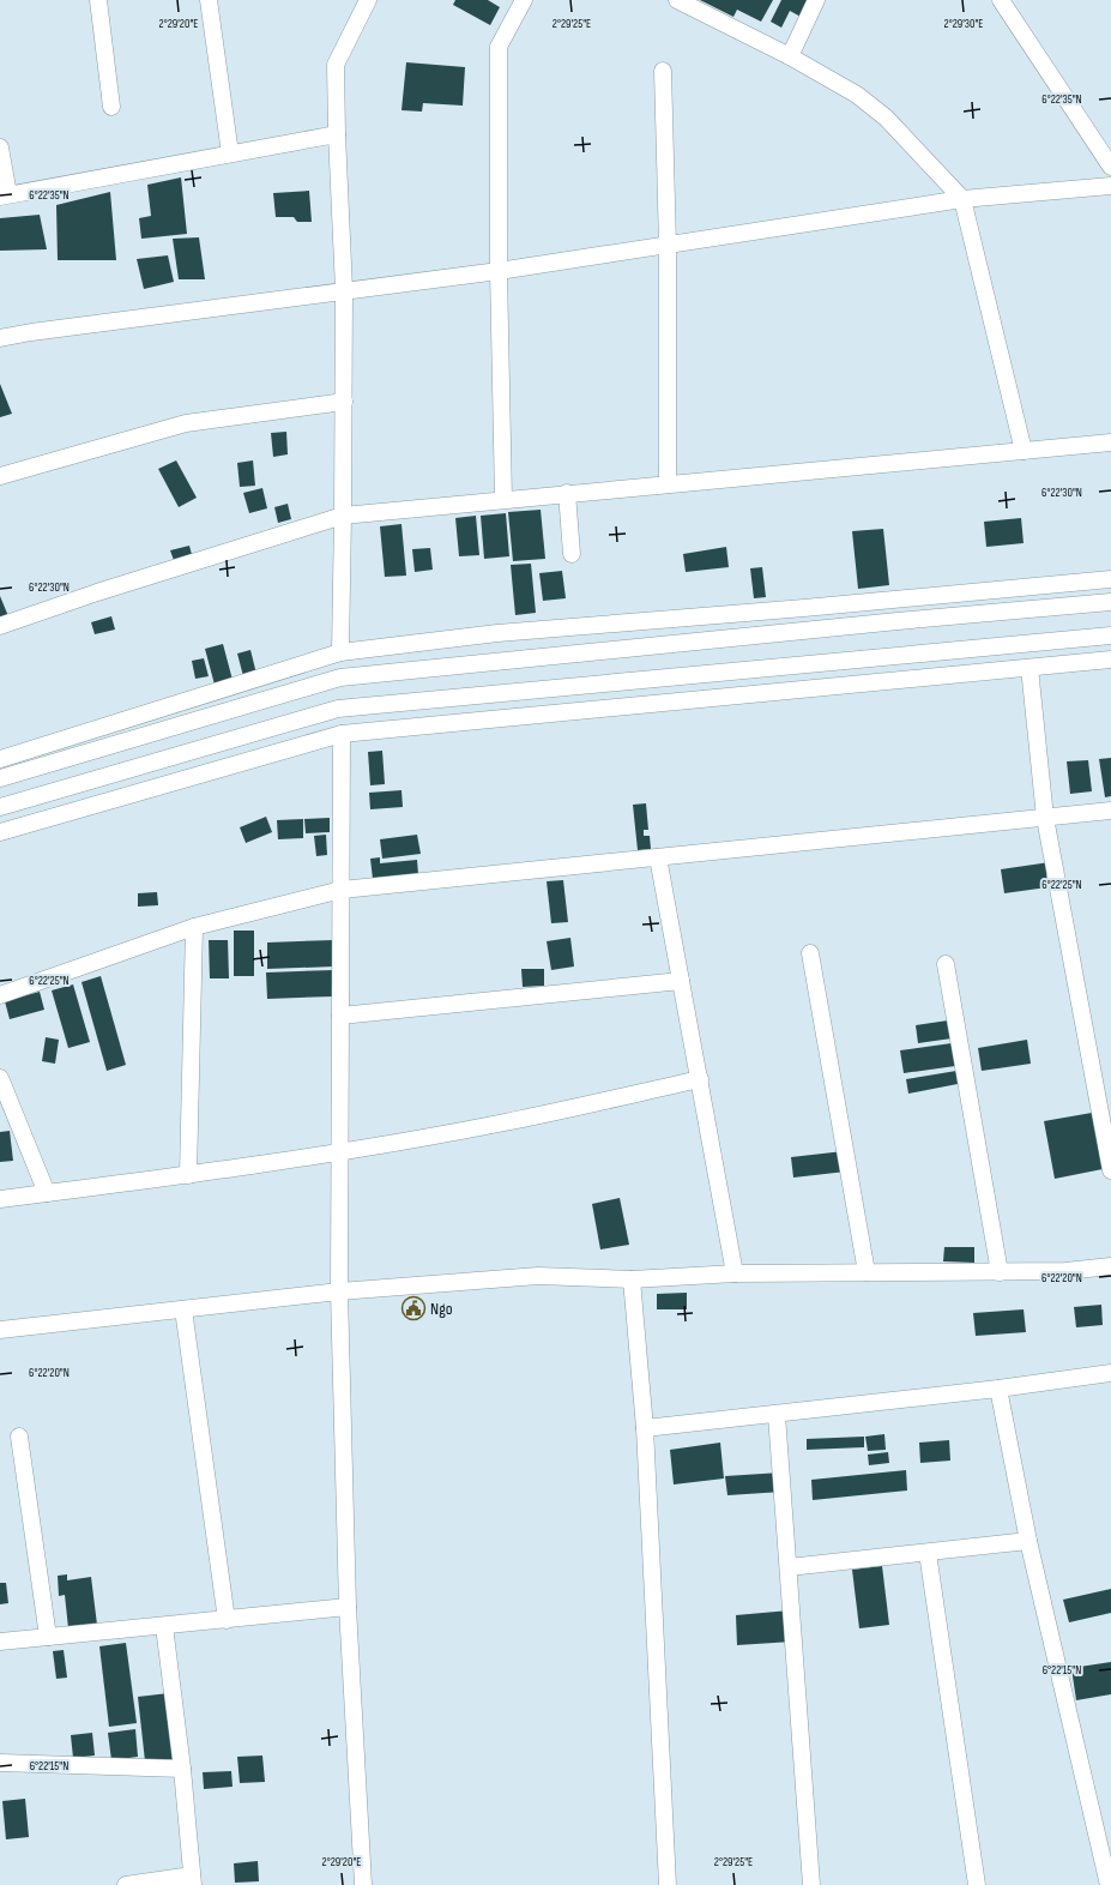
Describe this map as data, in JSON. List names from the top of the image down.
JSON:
{
  "places": {
    "public building": ["Ngo"]
  },
  "coordinates": [
    "2°29'20\"E",
    "2°29'25\"E",
    "2°29'30\"E",
    "6°22'35\"N",
    "6°22'30\"N",
    "6°22'25\"N",
    "6°22'20\"N",
    "6°22'15\"N"
  ]
}
